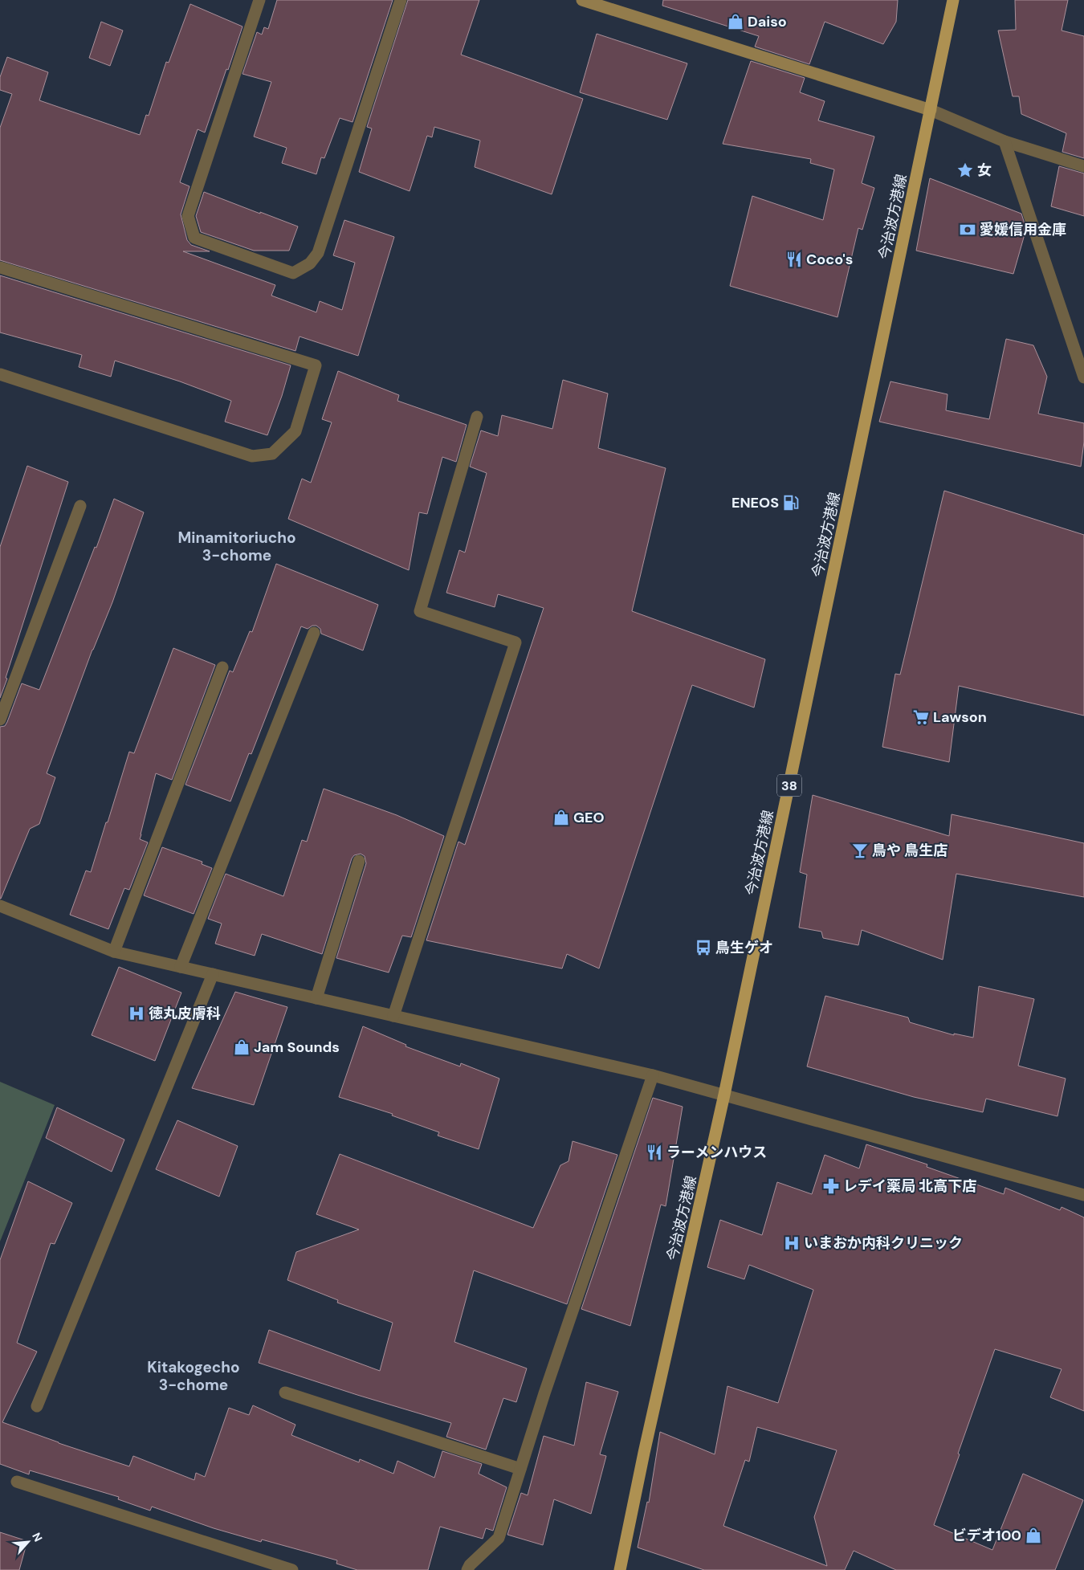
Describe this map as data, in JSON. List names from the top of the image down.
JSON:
{
  "streets": {
    "main road": ["今治波方港線", "38"]
  },
  "districts": ["Minamitoriucho 3-chome", "Kitakogecho 3-chome"],
  "places": {
    "shop": [
      "Daiso",
      "GEO",
      "Jam Sounds",
      "ビデオ100"
    ],
    "place": ["女"],
    "bank": ["愛媛信用金庫"],
    "restaurant": ["Coco's", "ラーメンハウス"],
    "fuel station": ["ENEOS"],
    "supermarket": ["Lawson"],
    "bar": ["鳥や 鳥生店"],
    "bus stop": ["鳥生ゲオ"],
    "hospital": ["徳丸皮膚科", "いまおか内科クリニック"],
    "pharmacy": ["レデイ薬局 北高下店"]
  },
  "north": "top right"
}
